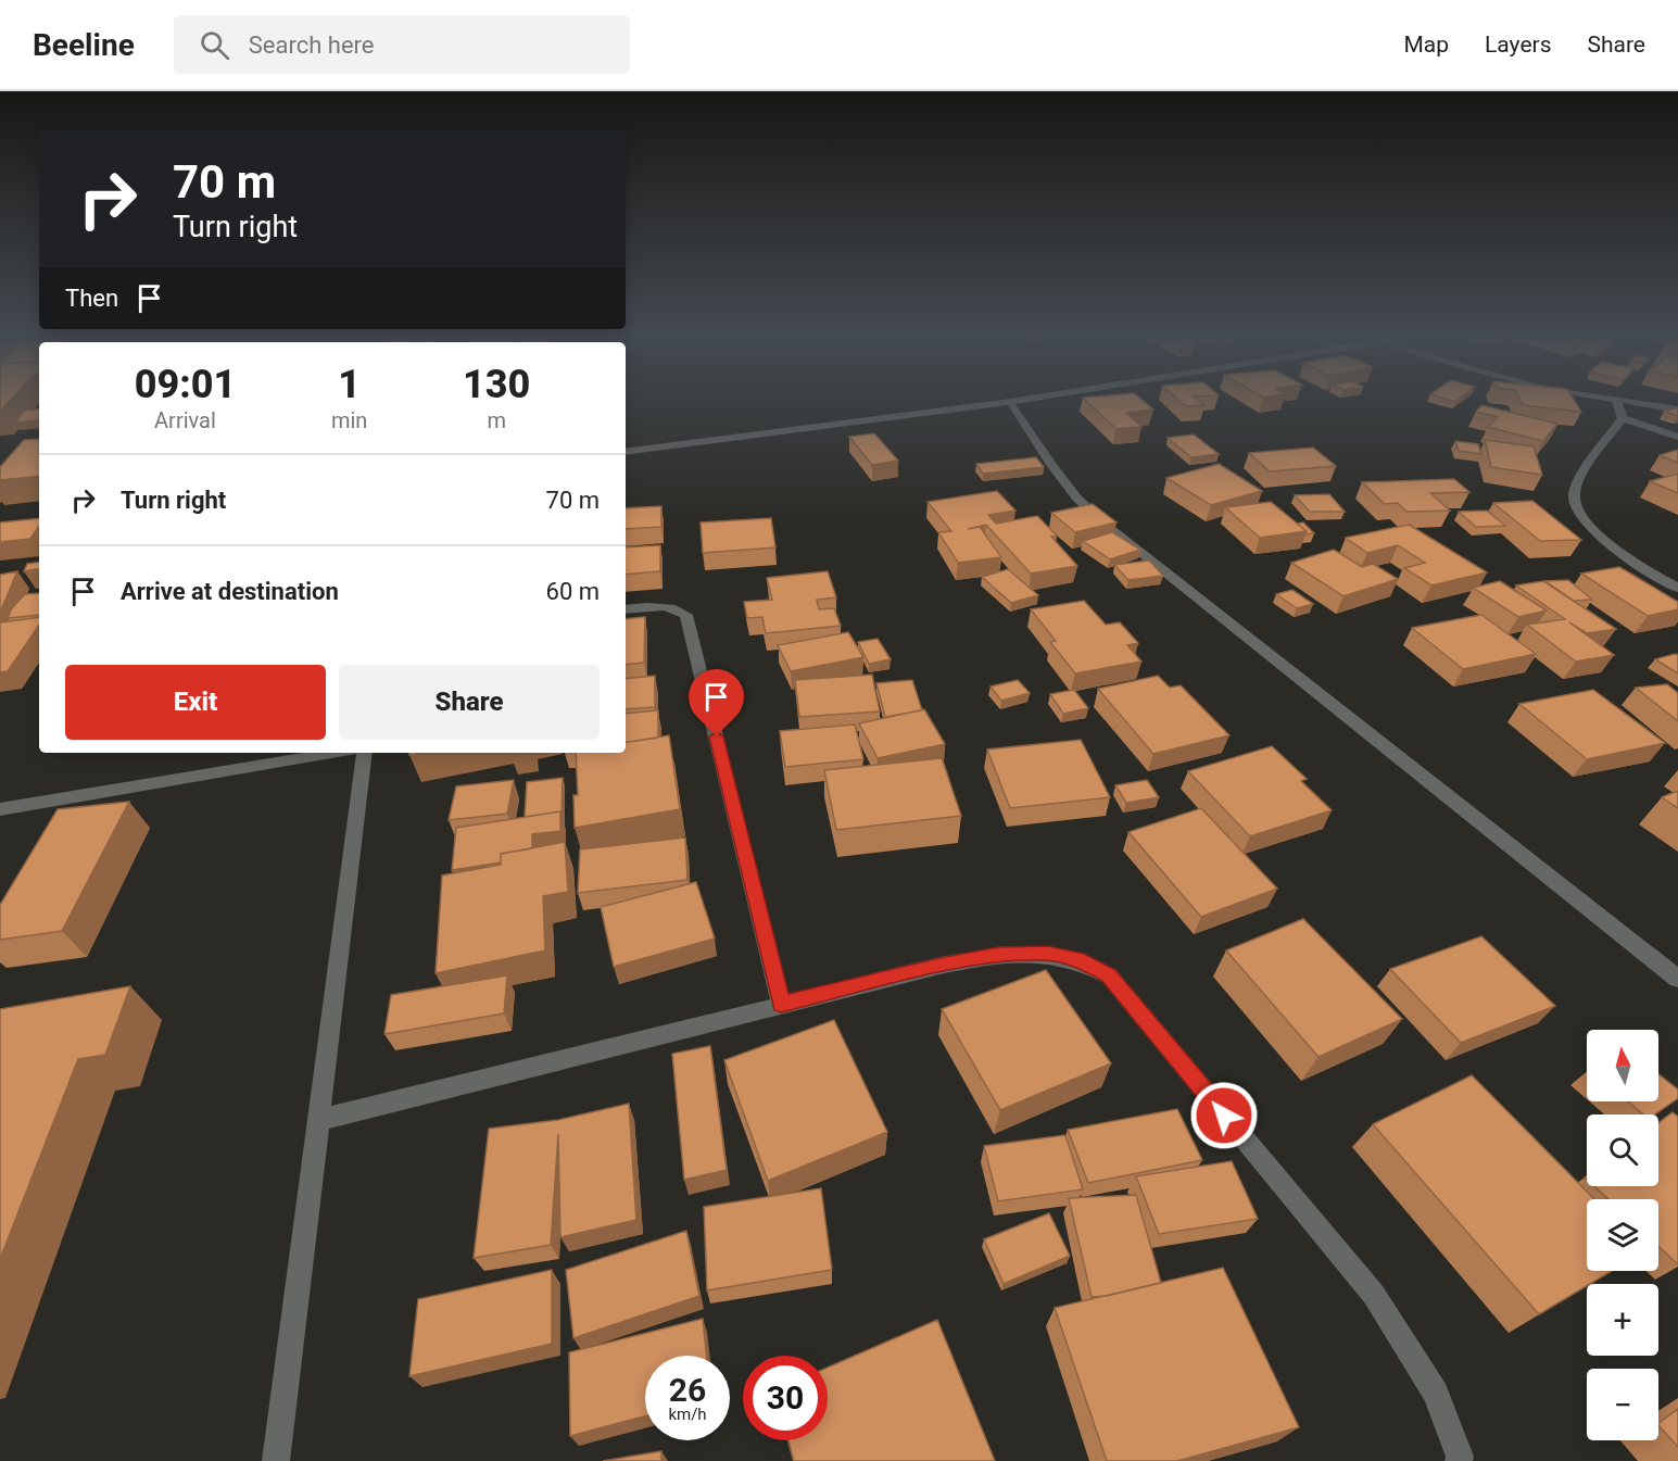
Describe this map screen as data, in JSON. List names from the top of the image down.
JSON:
{
  "north": "top",
  "page": {
    "header": "Beeline",
    "search": "Search here",
    "nav": ["Map", "Layers", "Share"],
    "turn": ["70 m", "Turn right"],
    "then": "Then",
    "eta": [
      "09:01",
      "Arrival",
      "1",
      "min",
      "130",
      "m"
    ],
    "list": [
      {
        "name": "Turn right",
        "value": "70 m"
      },
      {
        "name": "Arrive at destination",
        "value": "60 m"
      }
    ],
    "buttons": ["Exit", "Share"],
    "map_buttons": ["+", "−"],
    "speed": "26 km/h",
    "limit": "30"
  }
}
